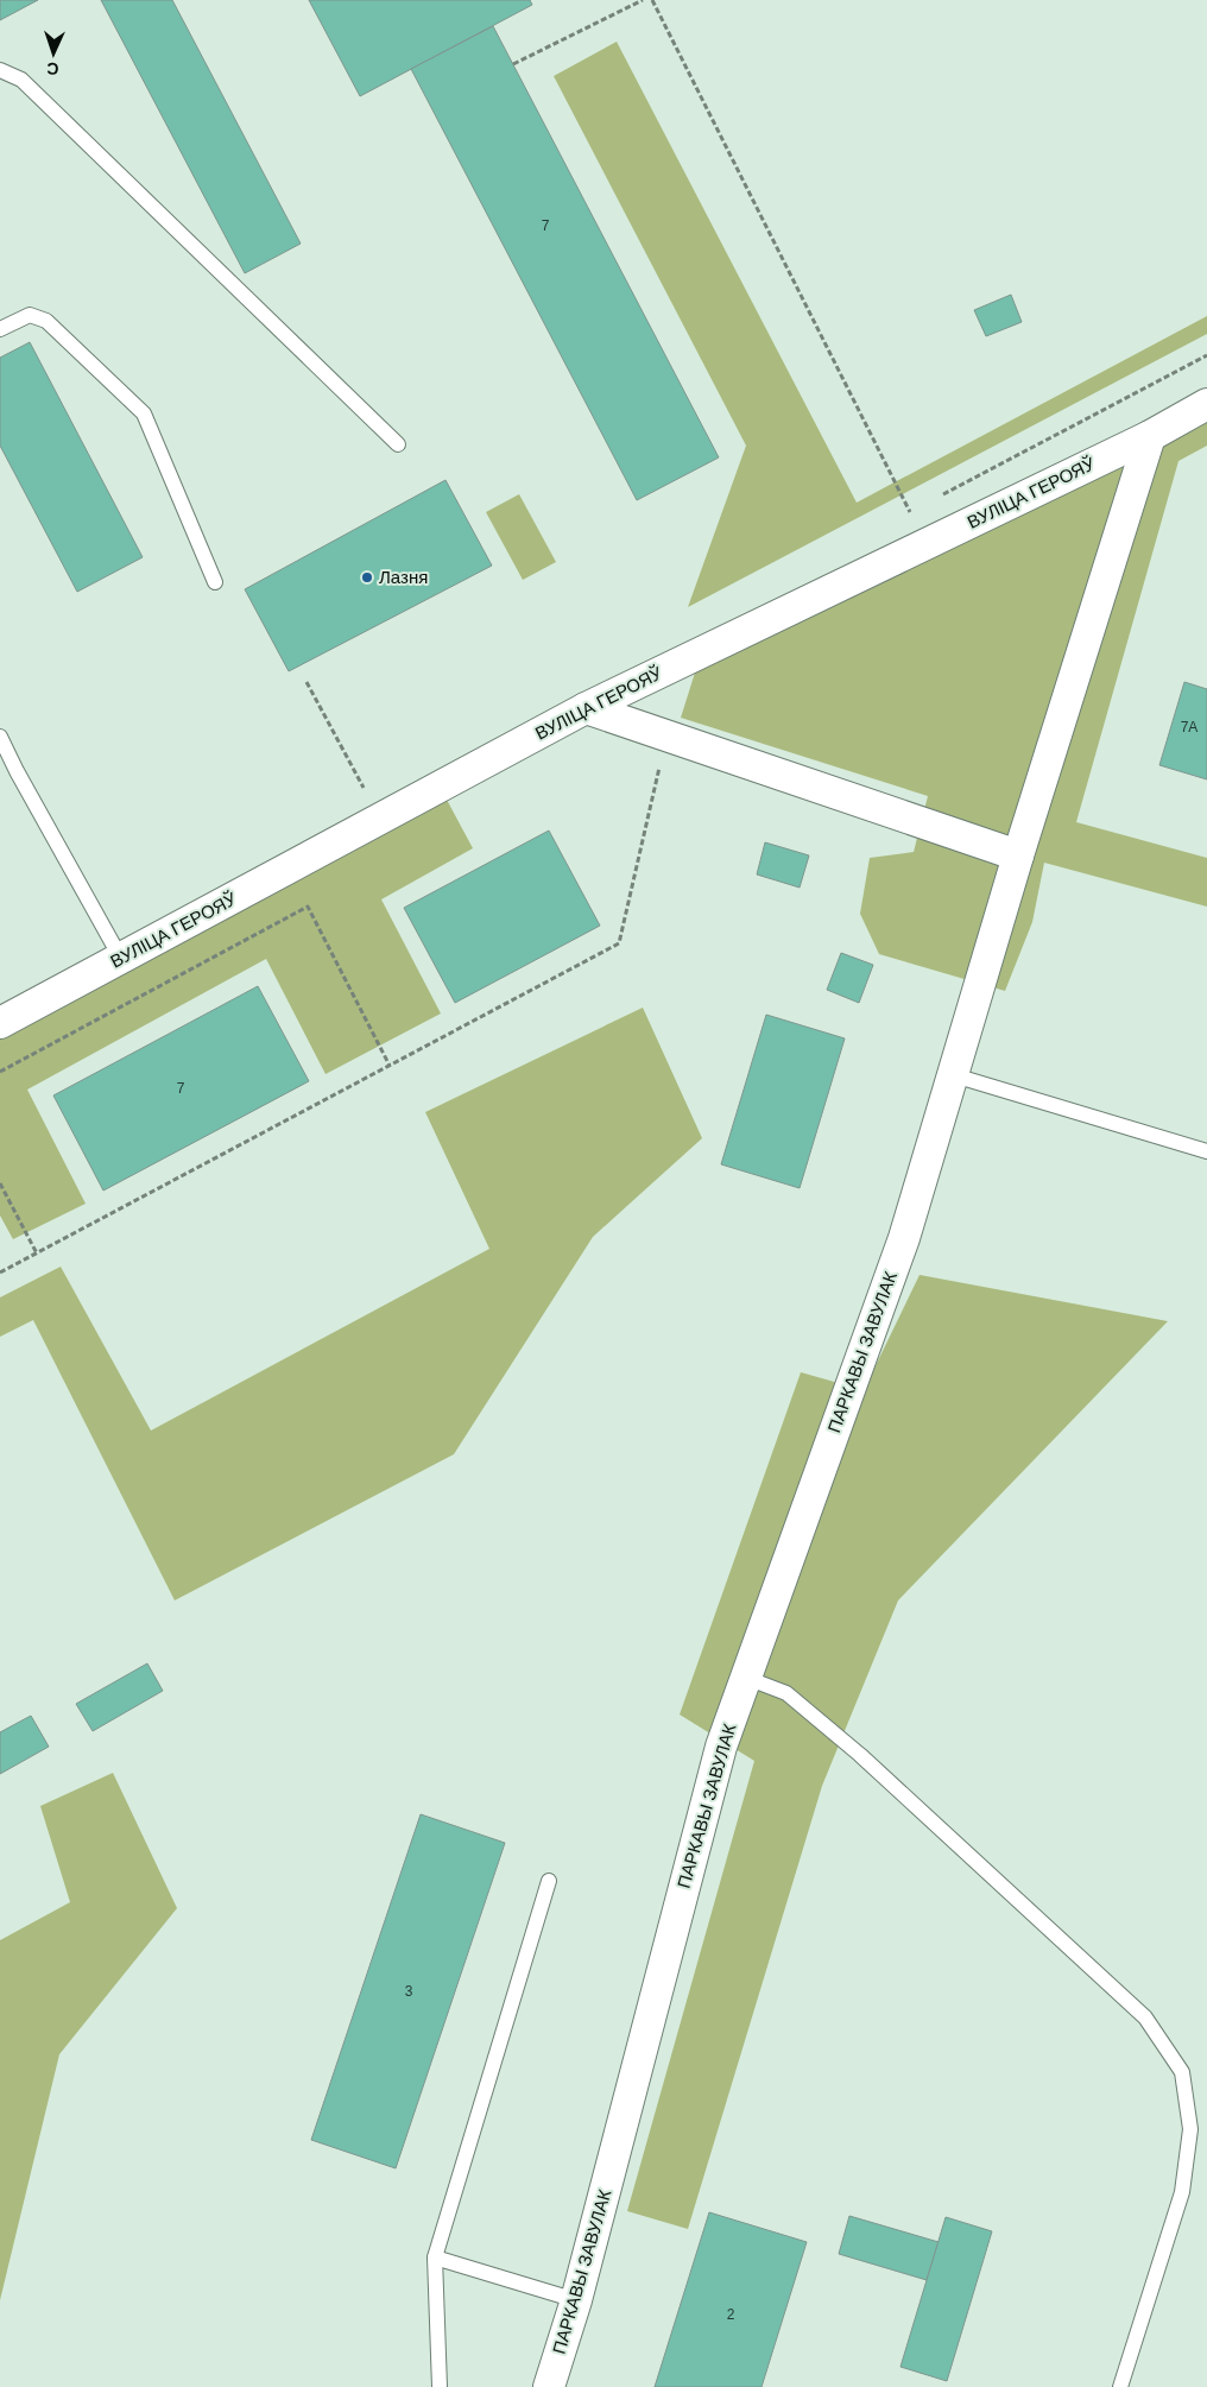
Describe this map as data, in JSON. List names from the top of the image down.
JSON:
{
  "streets": {
    "street": ["ВУЛІЦА ГЕРОЯЎ", "ПАРКАВЫ ЗАВУЛАК"]
  },
  "crossings": [
    ["ВУЛІЦА ГЕРОЯЎ", "ПАРКАВЫ ЗАВУЛАК"]
  ],
  "places": ["Лазня"],
  "house_numbers": [
    "7",
    "7А",
    "7",
    "3",
    "2"
  ],
  "north": "bottom"
}
